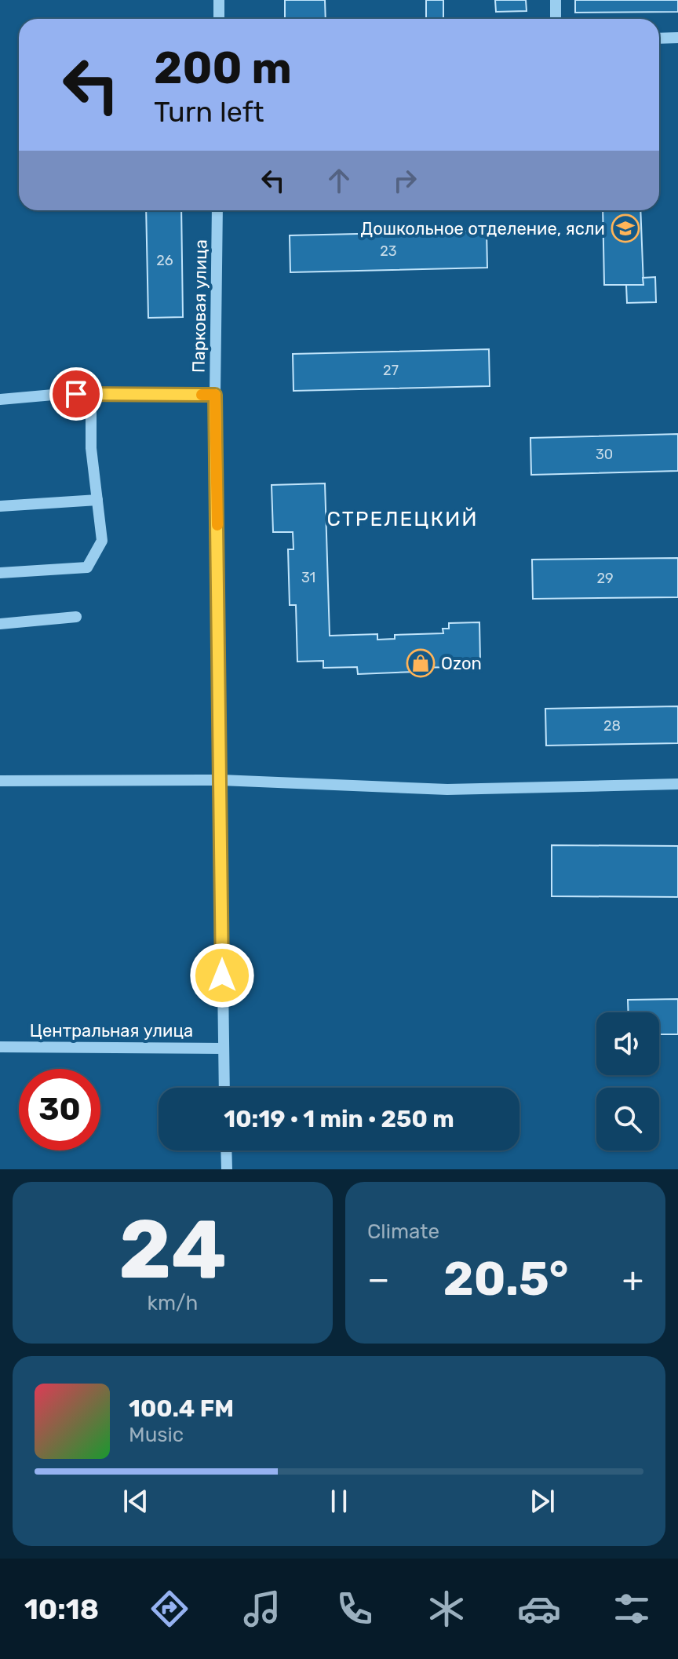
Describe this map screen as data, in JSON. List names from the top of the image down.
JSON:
{
  "streets": {
    "street": ["Парковая улица", "Центральная улица"]
  },
  "crossings": [
    ["Парковая улица", "Центральная улица"]
  ],
  "districts": ["СТРЕЛЕЦКИЙ"],
  "places": {
    "school or university": ["Дошкольное отделение, ясли"],
    "shop": ["Ozon"]
  },
  "house_numbers": [
    "23",
    "26",
    "27",
    "30",
    "31",
    "29",
    "28"
  ],
  "page": {
    "turn": ["200 m", "Turn left"],
    "limit": "30",
    "trip": "10:19 · 1 min · 250 m",
    "tile": [
      ["24", "km/h"],
      "Climate"
    ],
    "heat": ["−", "20.5°", "+"],
    "song": ["100.4 FM", "Music"],
    "tabs": "10:18"
  }
}
